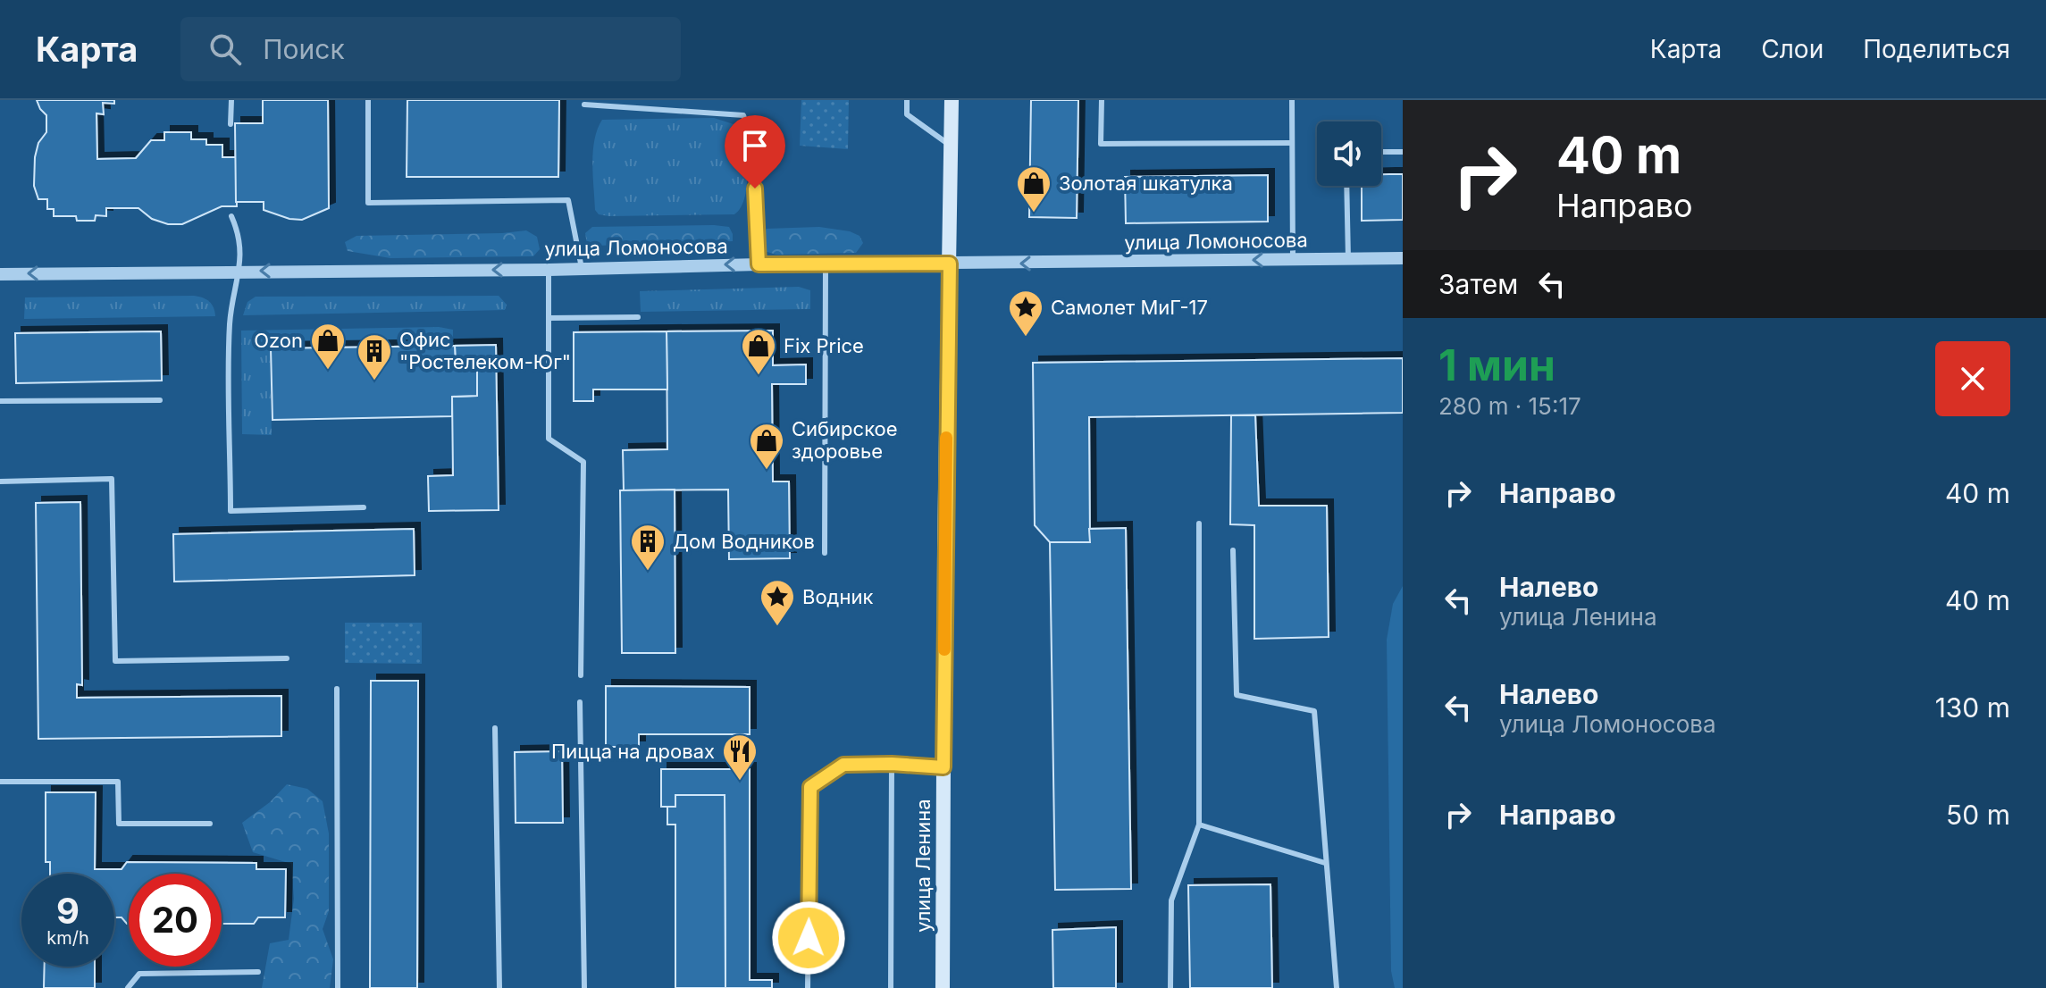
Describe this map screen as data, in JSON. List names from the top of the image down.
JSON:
{
  "streets": {
    "main road": ["улица Ленина"],
    "street": ["улица Ломоносова"]
  },
  "crossings": [
    ["улица Ломоносова", "улица Ленина"]
  ],
  "one_way": ["улица Ломоносова"],
  "places": {
    "shop": [
      "Золотая шкатулка",
      "Ozon",
      "Fix Price",
      "Сибирское здоровье"
    ],
    "place": ["Самолет МиГ-17", "Водник"],
    "building": ["Офис \"Ростелеком-Юг\"", "Дом Водников"],
    "restaurant": ["Пицца на дровах"]
  },
  "page": {
    "header": "Карта",
    "search": "Поиск",
    "nav": ["Карта", "Слои", "Поделиться"],
    "turn": ["40 m", "Направо"],
    "then": "Затем",
    "heading": ["1 мин", "280 m · 15:17"],
    "list": [
      {
        "name": "Направо",
        "value": "40 m"
      },
      {
        "name": "Налево",
        "note": "улица Ленина",
        "value": "40 m"
      },
      {
        "name": "Налево",
        "note": "улица Ломоносова",
        "value": "130 m"
      },
      {
        "name": "Направо",
        "value": "50 m"
      }
    ],
    "speed": "9 km/h",
    "limit": "20"
  }
}
